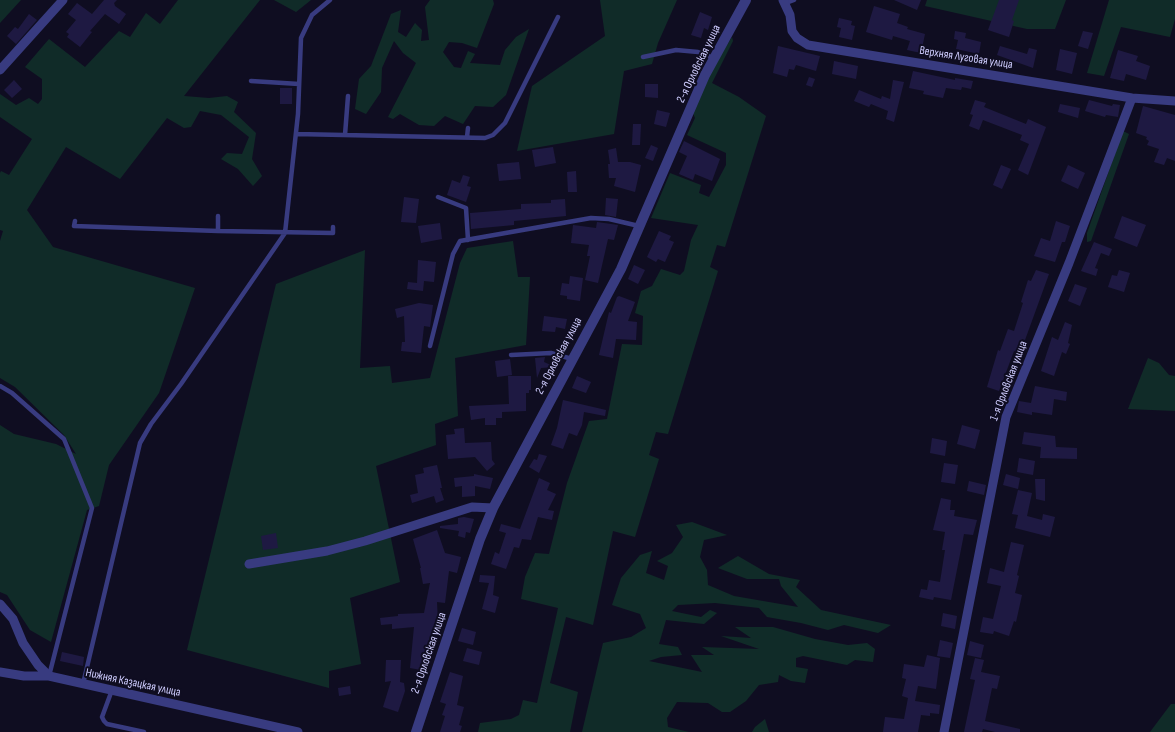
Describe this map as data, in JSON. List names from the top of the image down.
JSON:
{
  "streets": {
    "street": [
      "Верхняя Луговая улица",
      "2-я Орловская улица",
      "1-я Орловская улица",
      "Нижняя Казацкая улица"
    ]
  },
  "crossings": [
    ["Верхняя Луговая улица", "1-я Орловская улица"]
  ]
}
